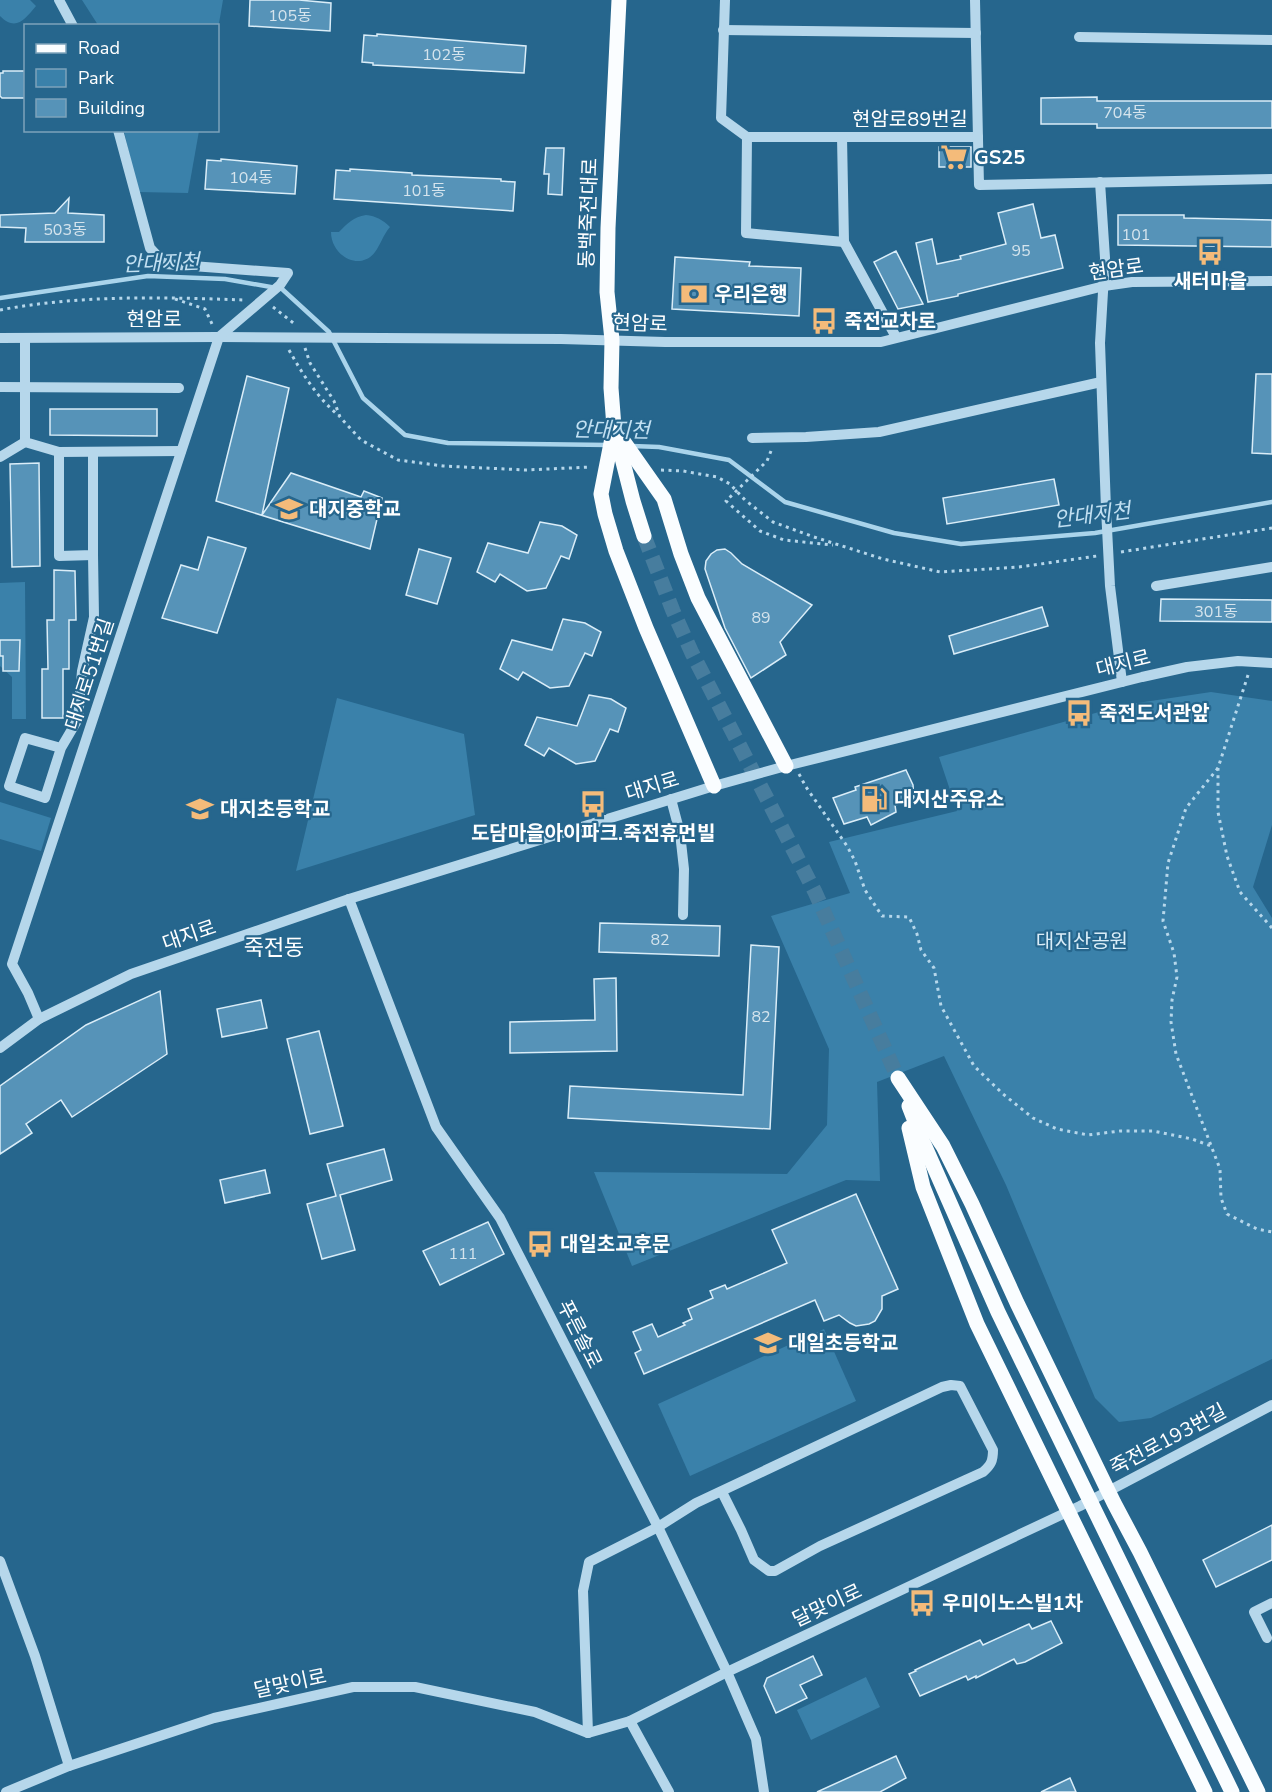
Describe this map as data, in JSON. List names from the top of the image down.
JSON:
{
  "streets": {
    "main road": ["동백죽전대로"],
    "street": [
      "현암로89번길",
      "현암로",
      "대지로",
      "대지로51번길",
      "푸른솔로",
      "죽전로193번길",
      "달맞이로"
    ]
  },
  "crossings": [
    ["현암로89번길", "현암로"],
    ["동백죽전대로", "현암로"],
    ["현암로", "대지로51번길"],
    ["대지로", "대지로51번길"],
    ["대지로", "푸른솔로"],
    ["푸른솔로", "달맞이로"],
    ["죽전로193번길", "달맞이로"]
  ],
  "districts": ["죽전동"],
  "water": ["안대지천"],
  "parks": ["대지산공원"],
  "places": {
    "supermarket": ["GS25"],
    "bus stop": [
      "새터마을",
      "죽전교차로",
      "죽전도서관앞",
      "도담마을아이파크.죽전휴먼빌",
      "대일초교후문",
      "우미이노스빌1차"
    ],
    "bank": ["우리은행"],
    "school or university": ["대지중학교", "대지초등학교", "대일초등학교"],
    "fuel station": ["대지산주유소"]
  },
  "house_numbers": [
    "105동",
    "102동",
    "704동",
    "104동",
    "101동",
    "503동",
    "101",
    "95",
    "301동",
    "89",
    "82",
    "82",
    "111"
  ],
  "legend": ["Road", "Park", "Building"]
}
